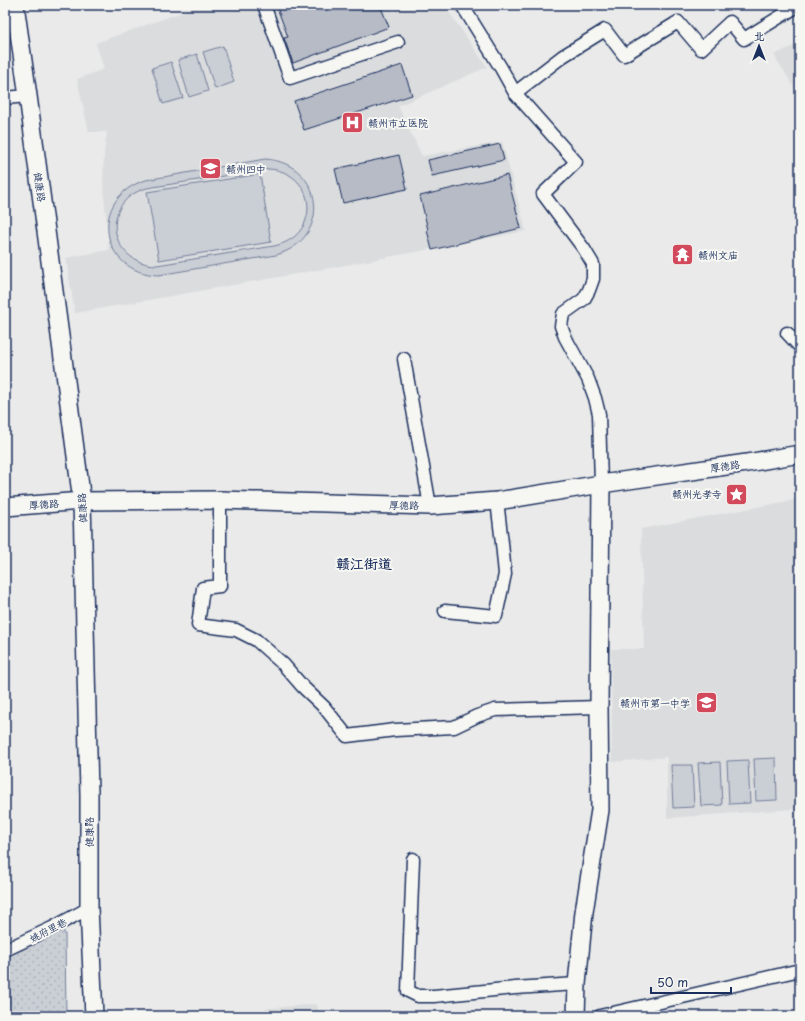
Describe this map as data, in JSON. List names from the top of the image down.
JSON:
{
  "streets": {
    "street": ["健康路", "厚德路", "姚府里巷"]
  },
  "crossings": [
    ["健康路", "厚德路"],
    ["健康路", "姚府里巷"]
  ],
  "districts": ["赣江街道"],
  "places": {
    "hospital": ["赣州市立医院"],
    "school or university": ["赣州四中", "赣州市第一中学"],
    "temple": ["赣州文庙"],
    "place": ["赣州光孝寺"]
  },
  "scale_bar": "50 m",
  "north": "top"
}
